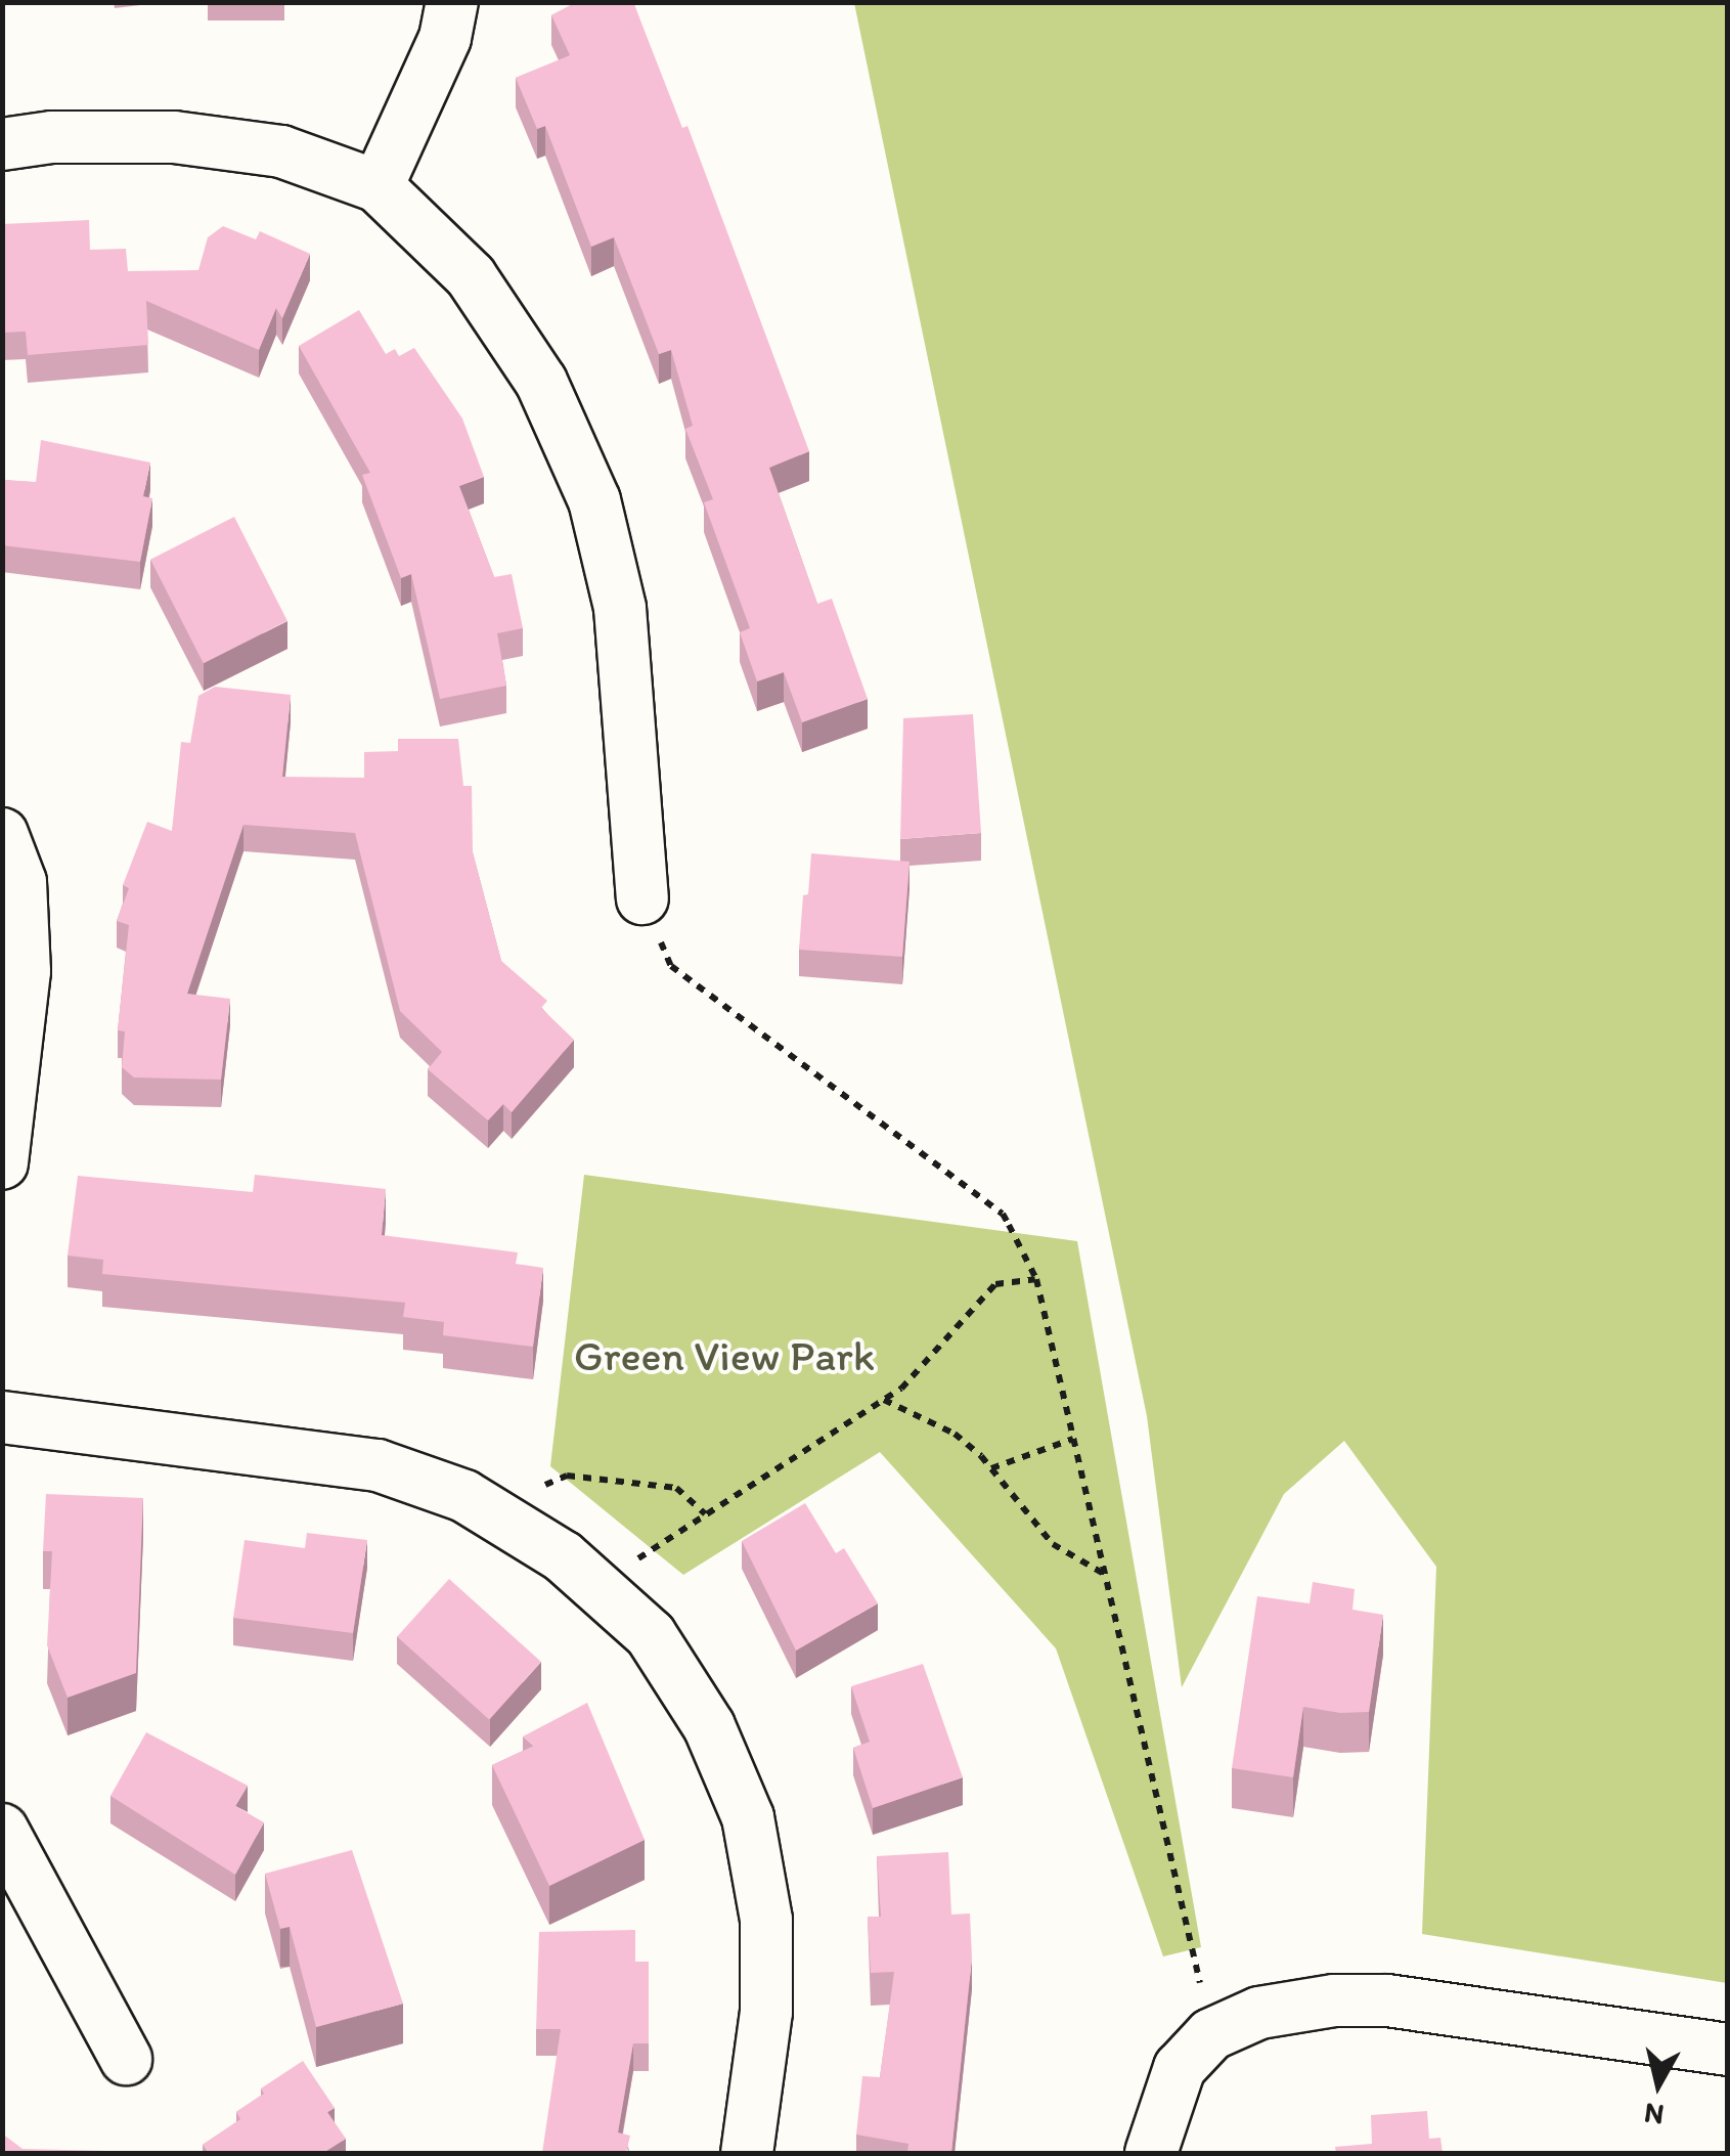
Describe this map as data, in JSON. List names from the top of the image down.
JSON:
{
  "parks": ["Green View Park"],
  "north": "bottom"
}
